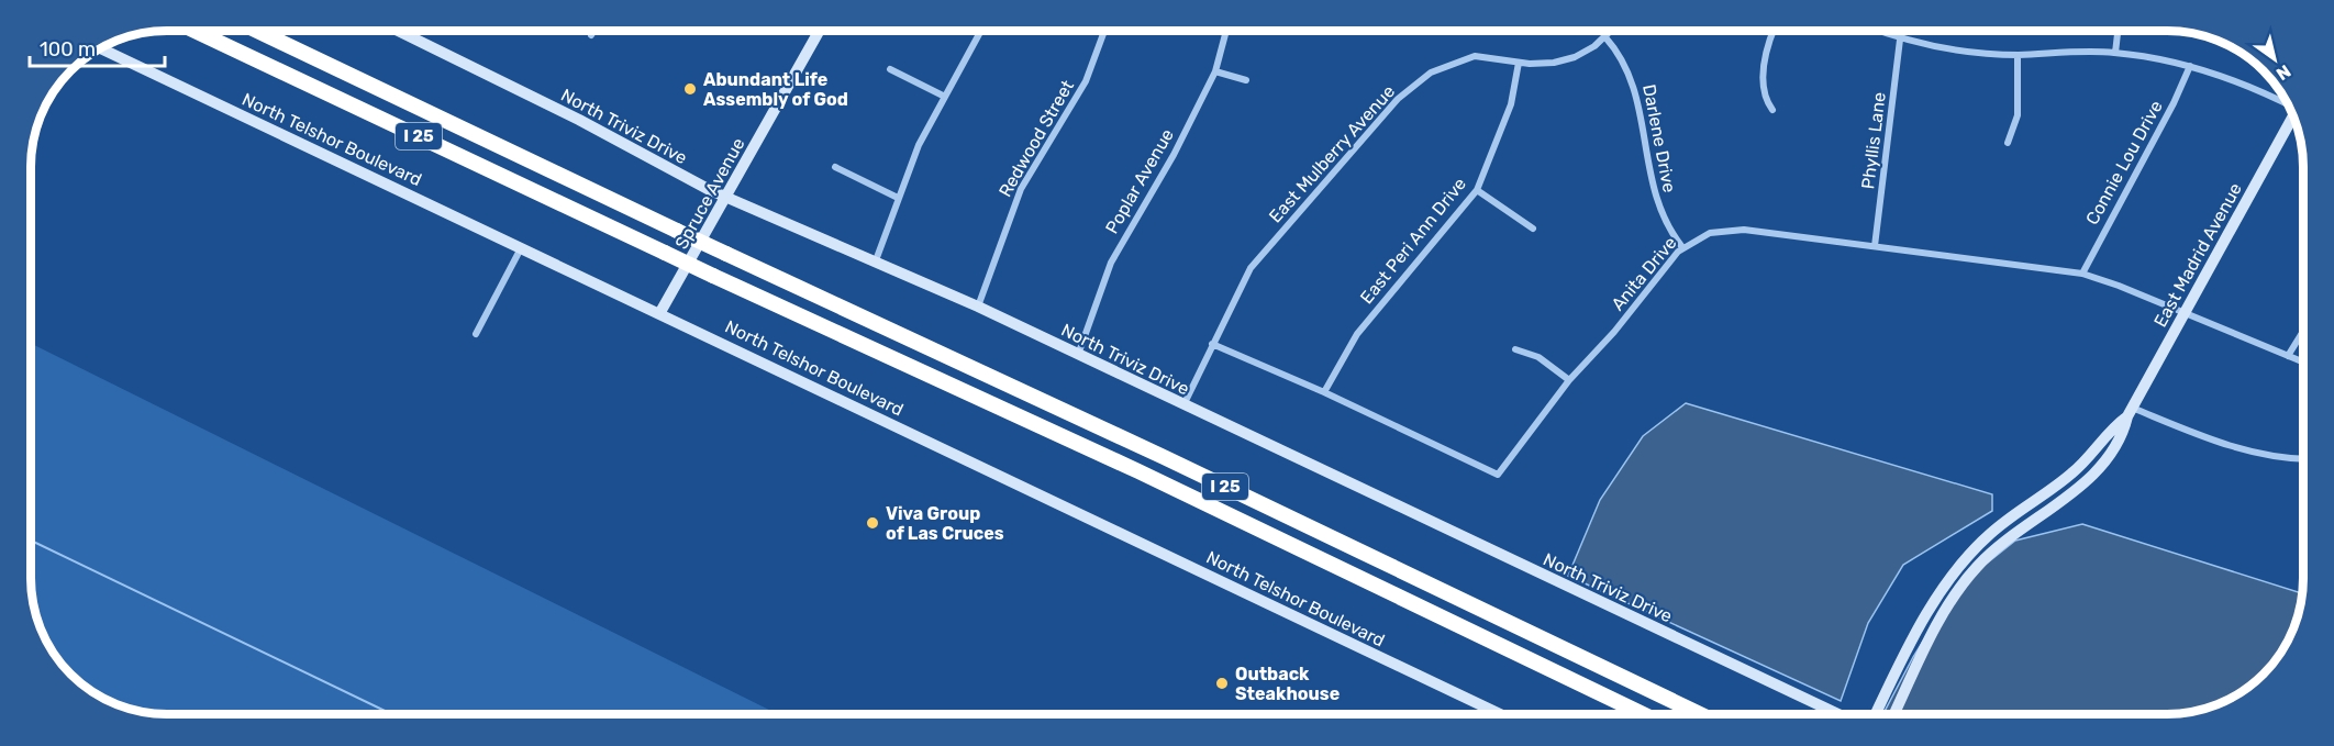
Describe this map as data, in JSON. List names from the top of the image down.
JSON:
{
  "streets": {
    "highway": ["I 25"],
    "street": [
      "North Triviz Drive",
      "Redwood Street",
      "Darlene Drive",
      "North Telshor Boulevard",
      "Phyllis Lane",
      "East Mulberry Avenue",
      "Connie Lou Drive",
      "Poplar Avenue",
      "Spruce Avenue",
      "East Peri Ann Drive",
      "East Madrid Avenue",
      "Anita Drive"
    ]
  },
  "crossings": [
    ["North Triviz Drive", "Redwood Street"],
    ["North Triviz Drive", "East Mulberry Avenue"],
    ["North Triviz Drive", "Poplar Avenue"],
    ["North Triviz Drive", "Spruce Avenue"],
    ["Darlene Drive", "East Mulberry Avenue"],
    ["Darlene Drive", "Anita Drive"],
    ["North Telshor Boulevard", "Spruce Avenue"],
    ["Phyllis Lane", "Anita Drive"],
    ["East Mulberry Avenue", "East Peri Ann Drive"],
    ["East Mulberry Avenue", "Anita Drive"],
    ["Connie Lou Drive", "Anita Drive"],
    ["East Peri Ann Drive", "Anita Drive"],
    ["East Madrid Avenue", "Anita Drive"]
  ],
  "places": ["Abundant Life Assembly of God", "Viva Group of Las Cruces", "Outback Steakhouse"],
  "scale_bar": "100 m",
  "north": "bottom right"
}
